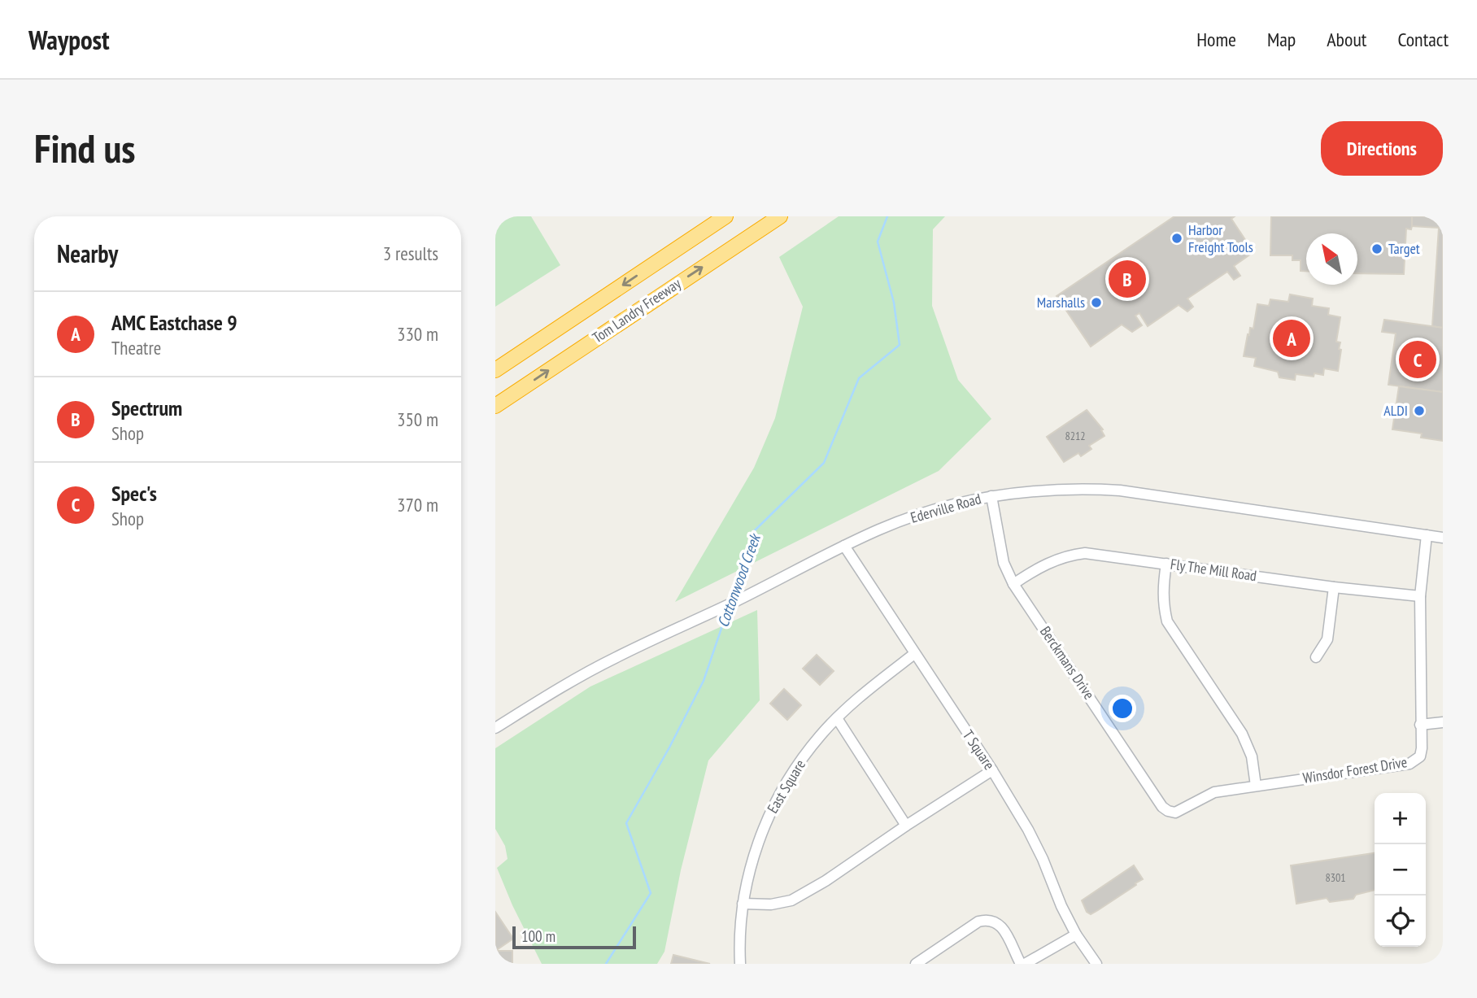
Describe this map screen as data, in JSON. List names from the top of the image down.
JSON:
{
  "streets": {
    "highway": ["Tom Landry Freeway"],
    "street": [
      "Ederville Road",
      "Fly The Mill Road",
      "Berckmans Drive",
      "T Square",
      "Winsdor Forest Drive",
      "East Square"
    ]
  },
  "crossings": [
    ["Ederville Road", "Berckmans Drive"],
    ["Ederville Road", "T Square"],
    ["Ederville Road", "Winsdor Forest Drive"],
    ["Fly The Mill Road", "Berckmans Drive"],
    ["Fly The Mill Road", "Winsdor Forest Drive"],
    ["Berckmans Drive", "Winsdor Forest Drive"],
    ["T Square", "East Square"]
  ],
  "water": ["Cottonwood Creek"],
  "places": [
    "Harbor Freight Tools",
    "Target",
    "Marshalls",
    "ALDI"
  ],
  "house_numbers": ["8212", "8301"],
  "scale_bar": "100 m",
  "north": "top left",
  "page": {
    "header": "Waypost",
    "nav": [
      "Home",
      "Map",
      "About",
      "Contact"
    ],
    "buttons": "Directions",
    "title": "Find us",
    "heading": ["Nearby", "3 results"],
    "pins": ["B", "A", "C"],
    "list": [
      {
        "mark": "A",
        "name": "AMC Eastchase 9",
        "note": "Theatre",
        "value": "330 m"
      },
      {
        "mark": "B",
        "name": "Spectrum",
        "note": "Shop",
        "value": "350 m"
      },
      {
        "mark": "C",
        "name": "Spec's",
        "note": "Shop",
        "value": "370 m"
      }
    ],
    "map_buttons": ["+", "−"],
    "scale": "100 m"
  }
}
